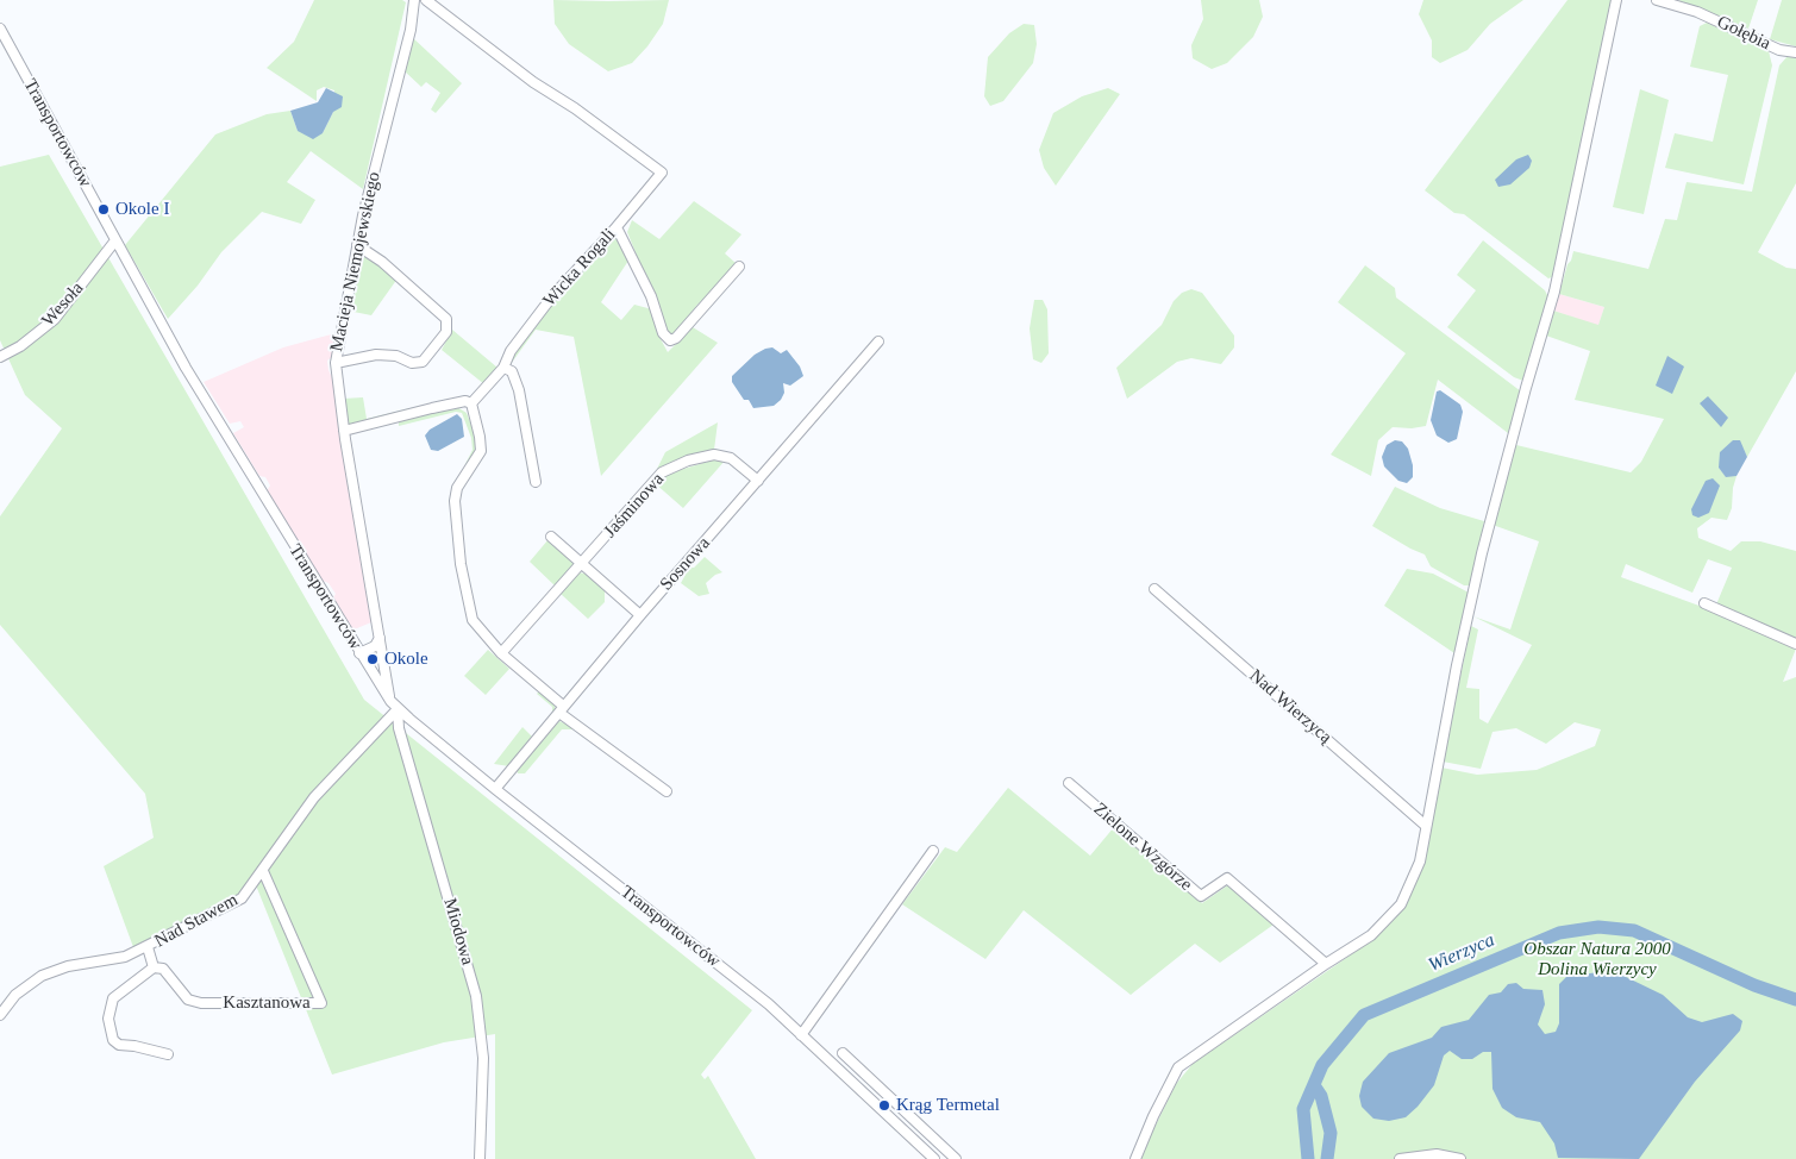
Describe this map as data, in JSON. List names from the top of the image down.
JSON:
{
  "streets": {
    "street": [
      "Gołębia",
      "Transportowców",
      "Macieja Niemojewskiego",
      "Wicka Rogali",
      "Wesoła",
      "Jaśminowa",
      "Sosnowa",
      "Nad Wierzycą",
      "Zielone Wzgórze",
      "Nad Stawem",
      "Miodowa",
      "Kasztanowa"
    ]
  },
  "crossings": [
    ["Transportowców", "Macieja Niemojewskiego"],
    ["Transportowców", "Wesoła"],
    ["Transportowców", "Sosnowa"],
    ["Transportowców", "Nad Stawem"],
    ["Transportowców", "Miodowa"],
    ["Macieja Niemojewskiego", "Nad Stawem"],
    ["Macieja Niemojewskiego", "Miodowa"],
    ["Jaśminowa", "Sosnowa"],
    ["Nad Stawem", "Miodowa"],
    ["Nad Stawem", "Kasztanowa"]
  ],
  "water": ["Wierzyca"],
  "parks": ["Obszar Natura 2000 Dolina Wierzycy"],
  "places": ["Okole I", "Okole", "Krąg Termetal"]
}
